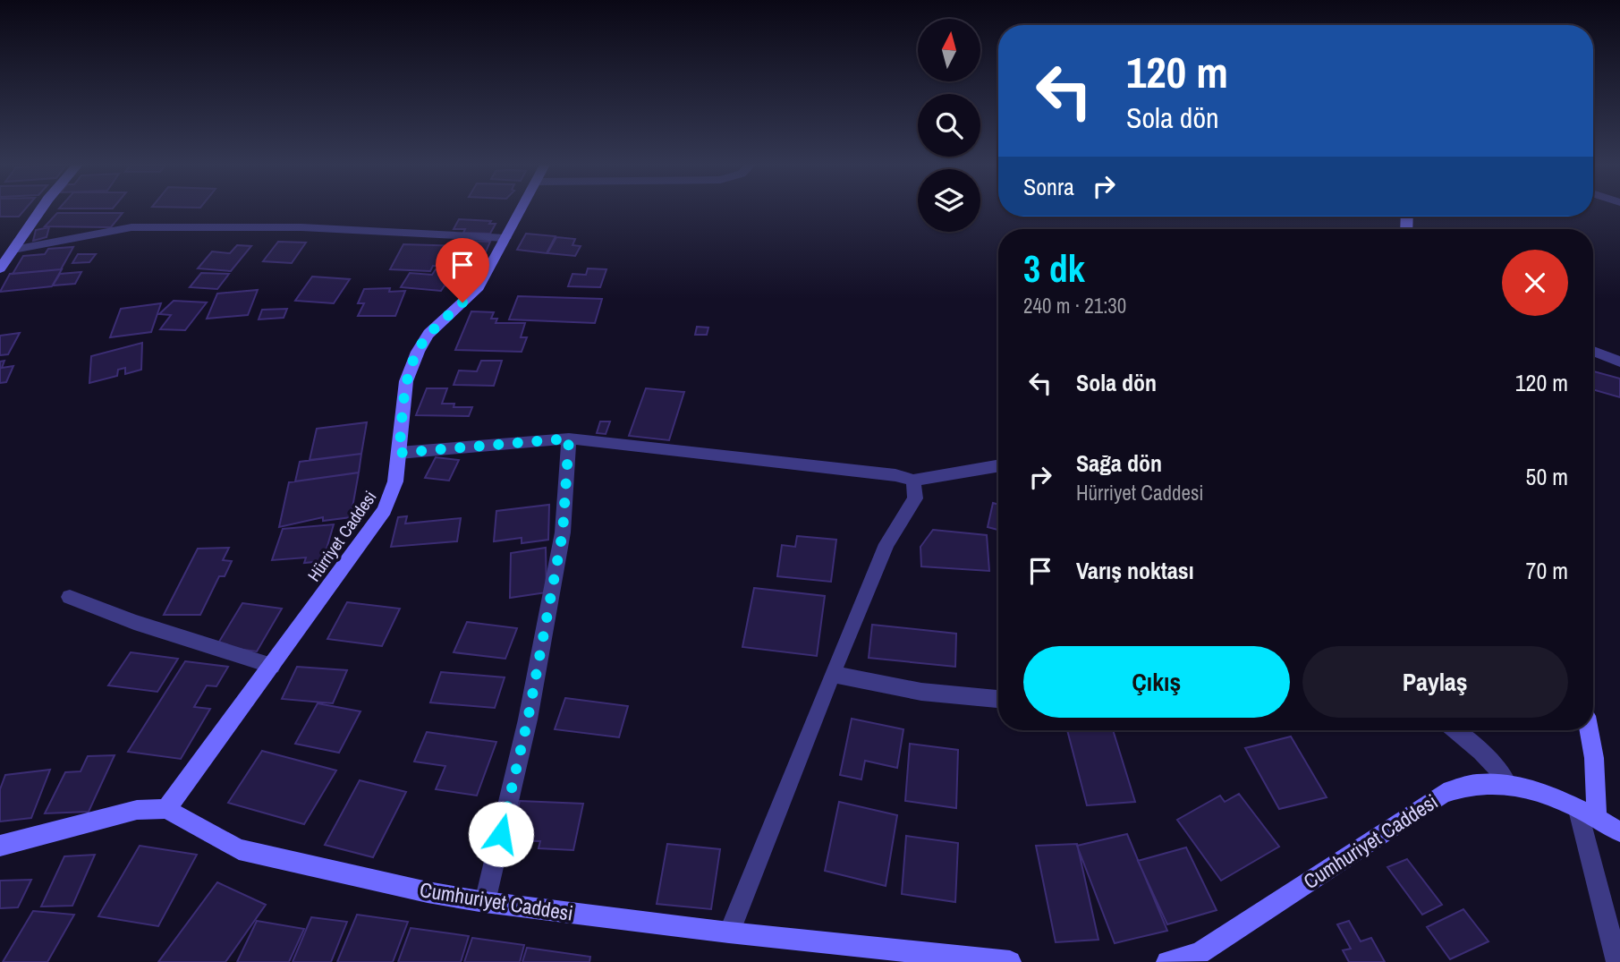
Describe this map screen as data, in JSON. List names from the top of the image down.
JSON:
{
  "streets": {
    "street": ["Hürriyet Caddesi", "Cumhuriyet Caddesi"]
  },
  "crossings": [
    ["Hürriyet Caddesi", "Cumhuriyet Caddesi"]
  ],
  "north": "top",
  "page": {
    "turn": ["120 m", "Sola dön"],
    "then": "Sonra",
    "heading": ["3 dk", "240 m · 21:30"],
    "list": [
      {
        "name": "Sola dön",
        "value": "120 m"
      },
      {
        "name": "Sağa dön",
        "note": "Hürriyet Caddesi",
        "value": "50 m"
      },
      {
        "name": "Varış noktası",
        "value": "70 m"
      }
    ],
    "buttons": ["Çıkış", "Paylaş"]
  }
}
